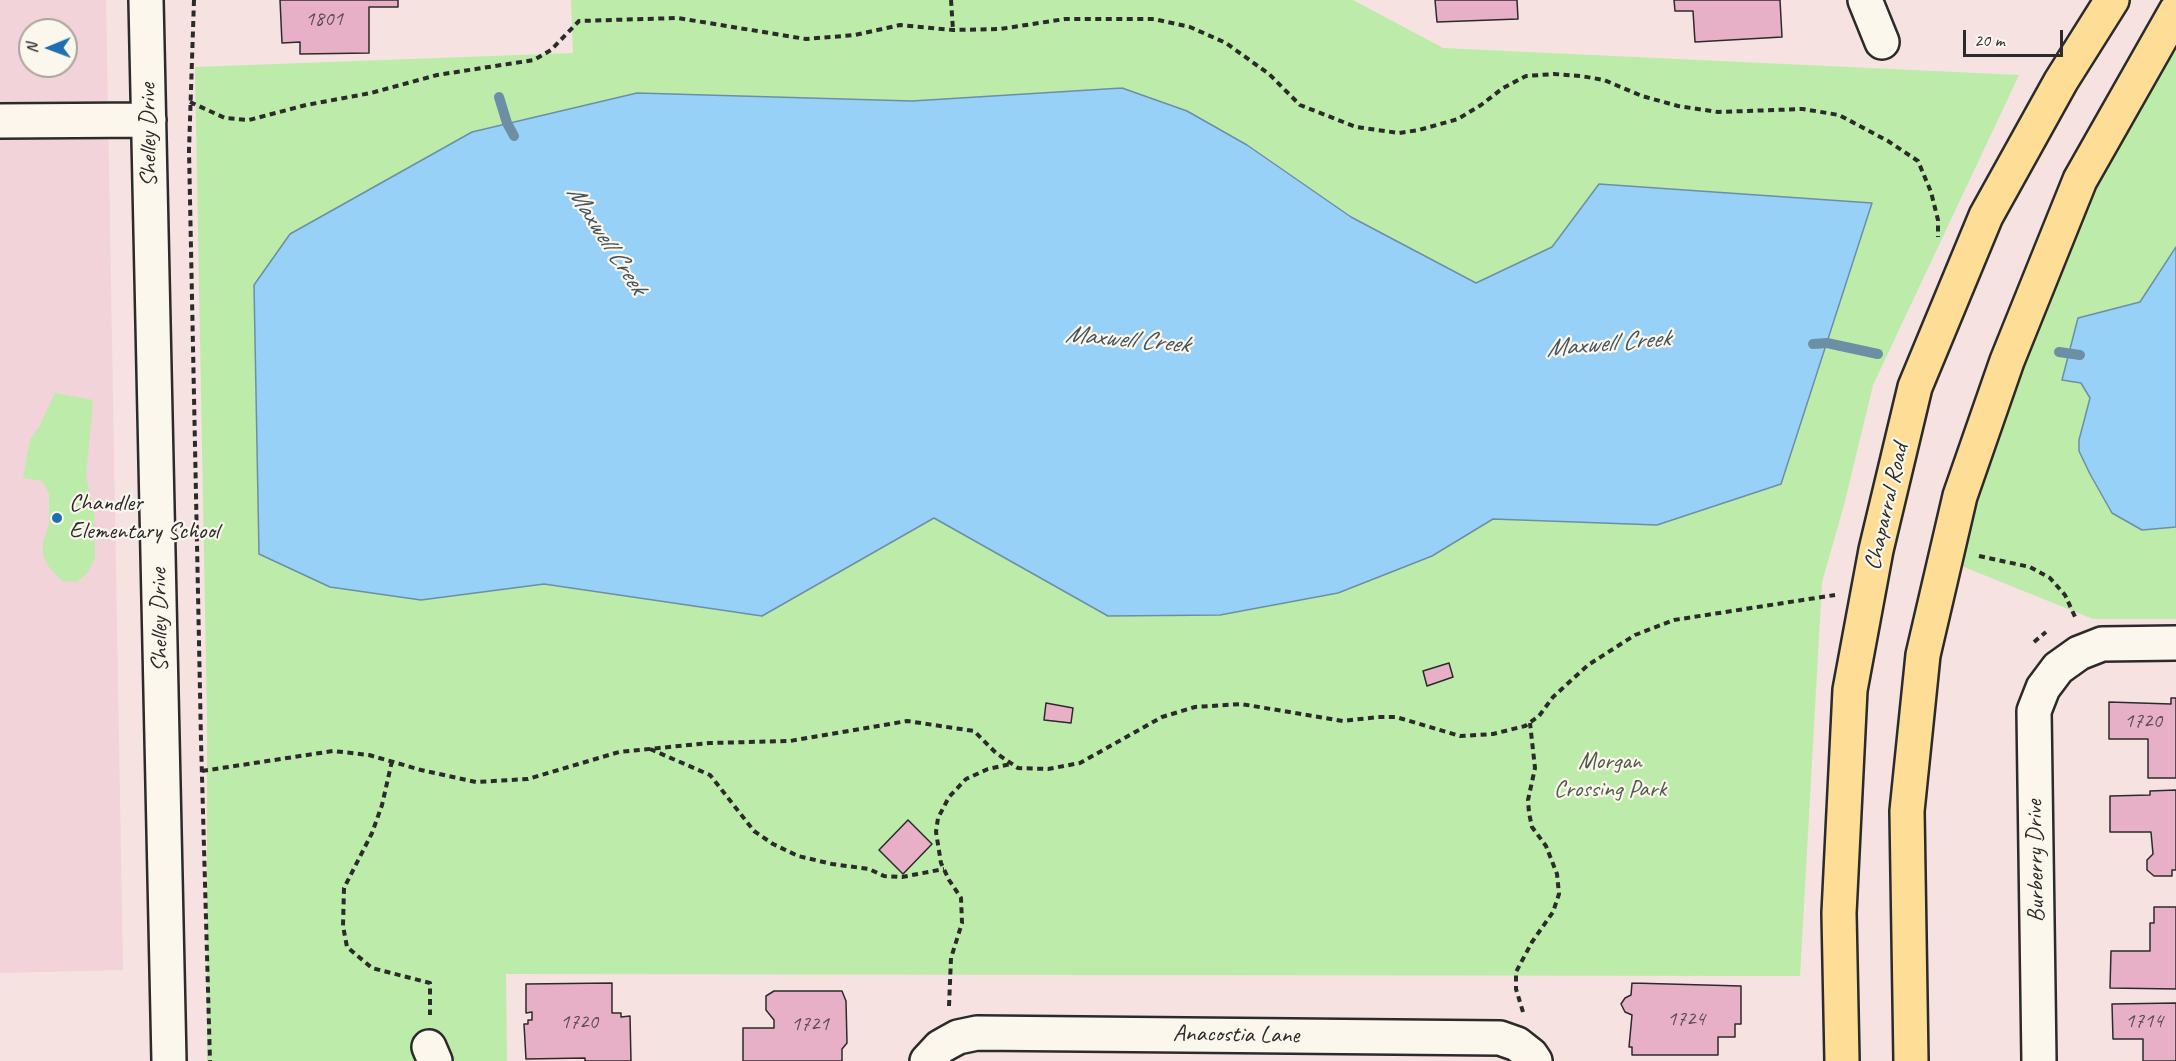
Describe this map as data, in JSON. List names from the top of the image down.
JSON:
{
  "streets": {
    "main road": ["Chaparral Road"],
    "street": ["Shelley Drive", "Burberry Drive", "Anacostia Lane"]
  },
  "water": ["Maxwell Creek"],
  "parks": ["Morgan Crossing Park"],
  "places": ["Chandler Elementary School"],
  "house_numbers": [
    "1801",
    "1720",
    "1724",
    "1714",
    "1720",
    "1721"
  ],
  "scale_bar": "20 m",
  "north": "left"
}
